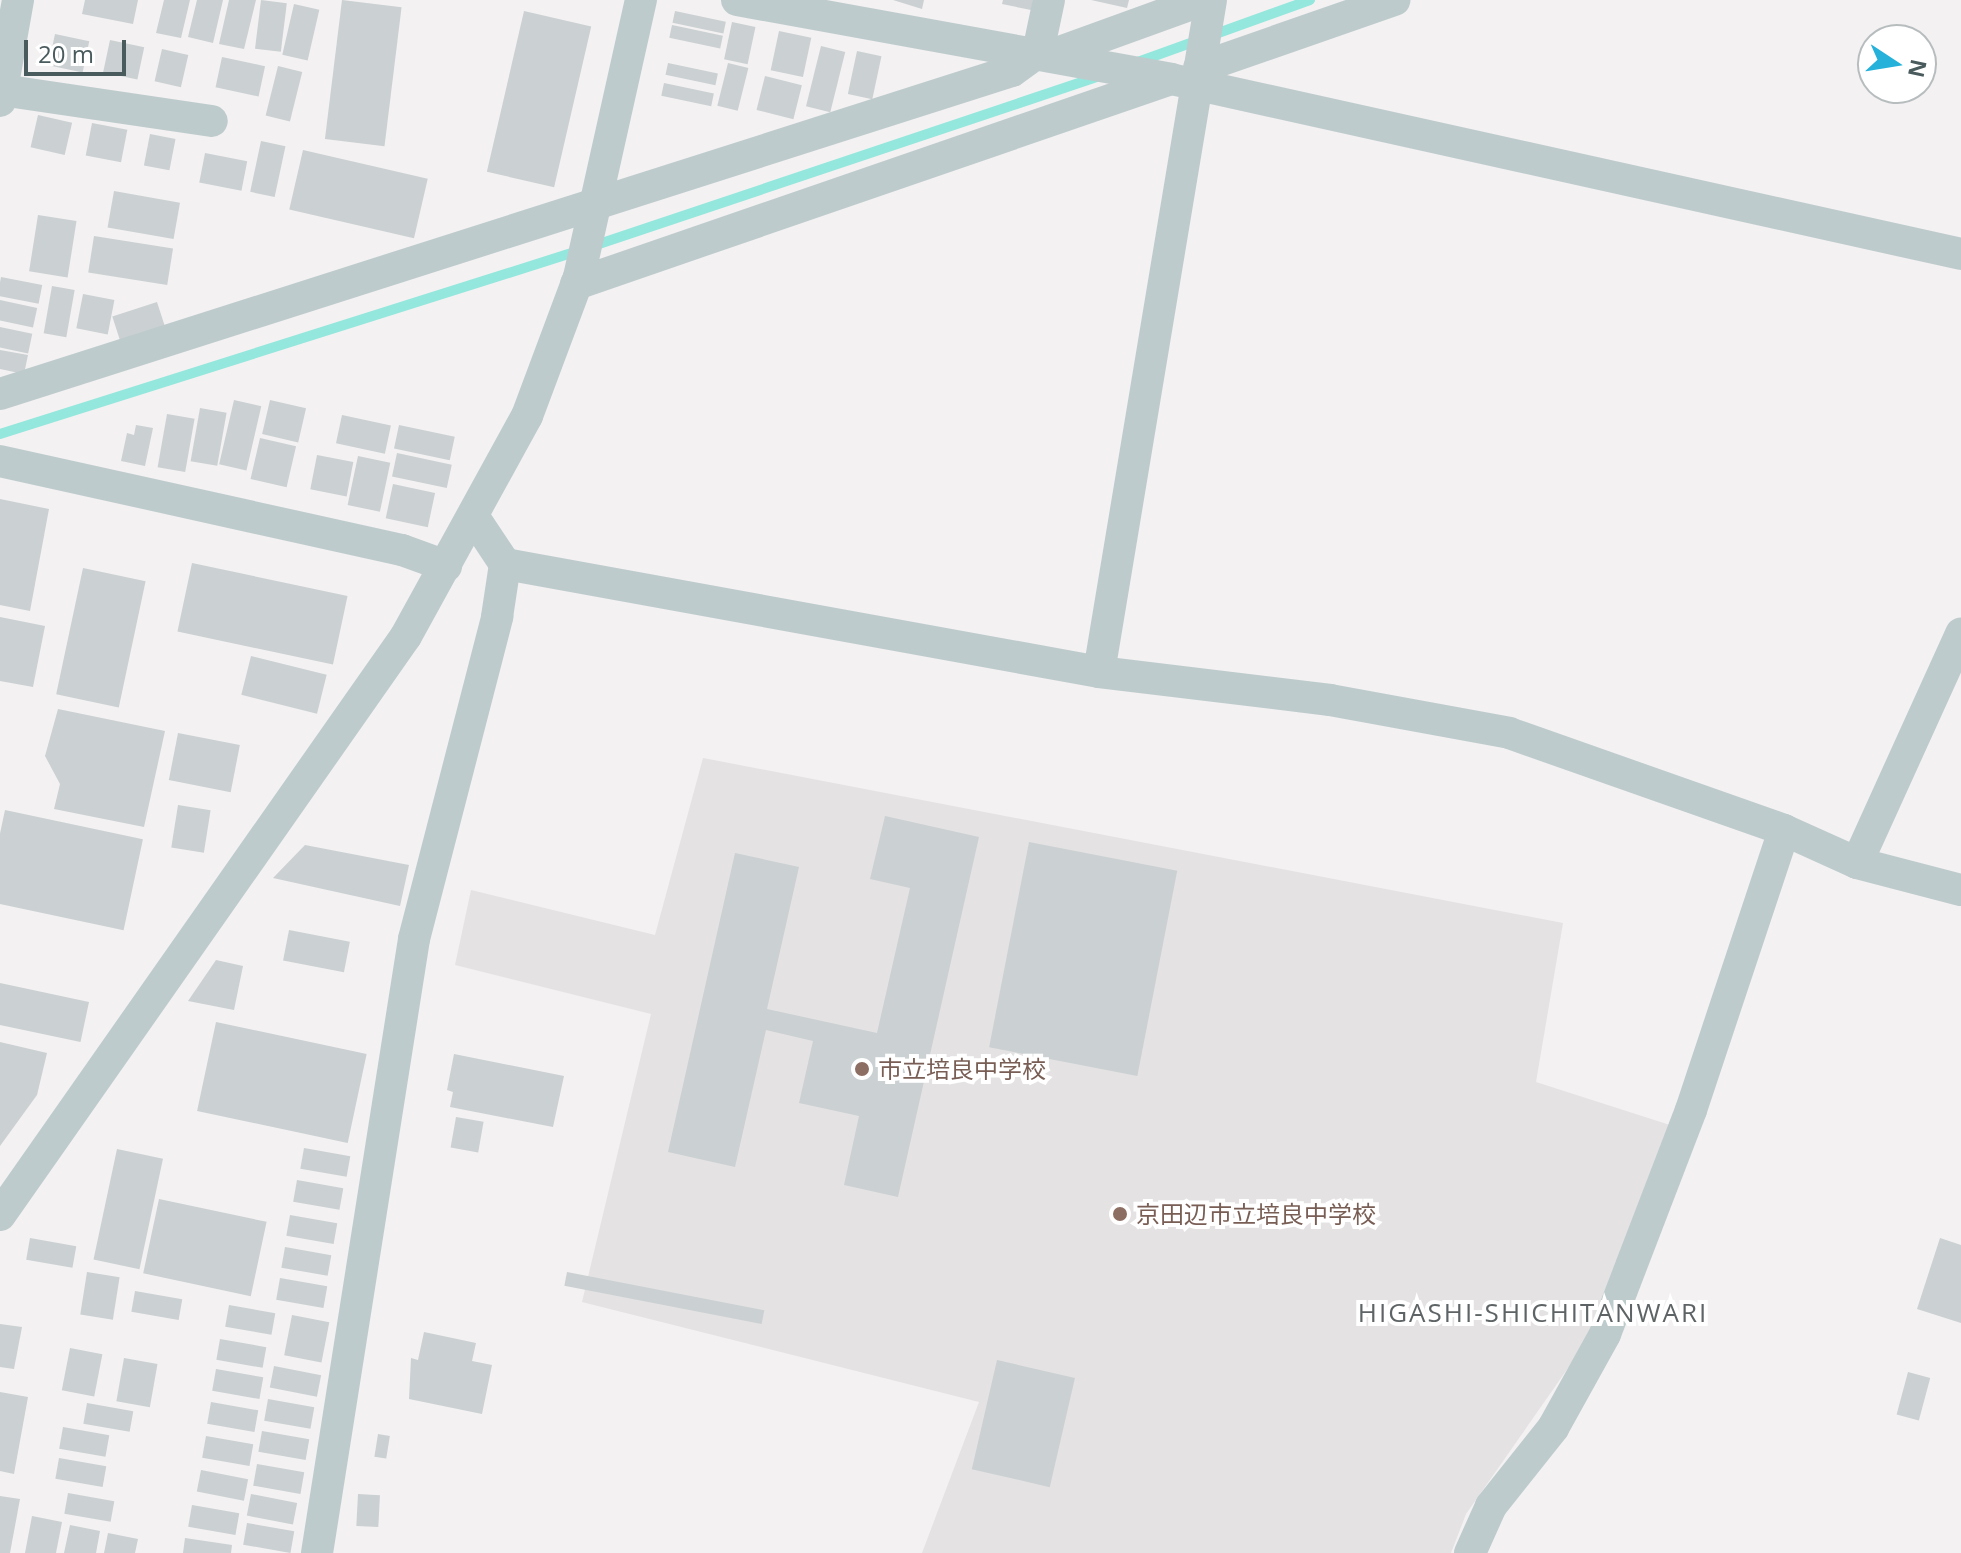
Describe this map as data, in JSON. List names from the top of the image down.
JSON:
{
  "districts": ["HIGASHI-SHICHITANWARI"],
  "places": ["市立培良中学校", "京田辺市立培良中学校"],
  "scale_bar": "20 m",
  "north": "right"
}
